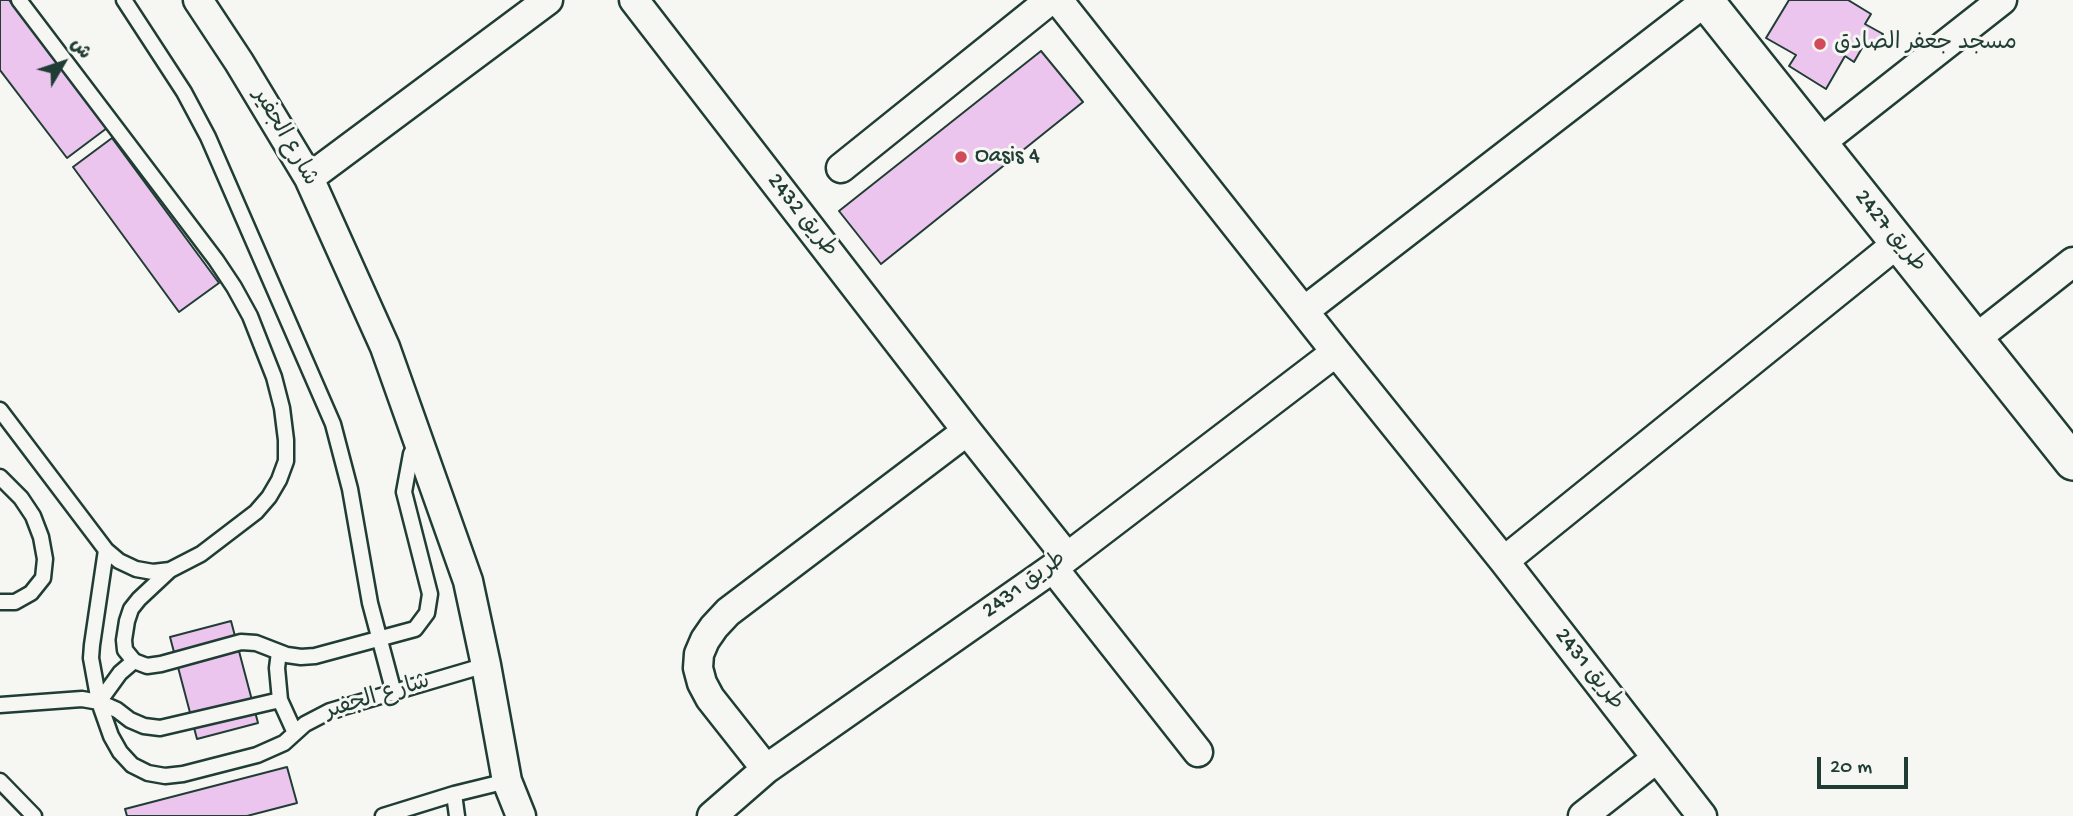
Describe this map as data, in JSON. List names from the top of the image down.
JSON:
{
  "streets": {
    "street": [
      "شارع الجفير",
      "طريق 2432",
      "طريق 2427",
      "طريق 2431"
    ]
  },
  "crossings": [
    ["طريق 2432", "طريق 2431"],
    ["طريق 2427", "طريق 2431"]
  ],
  "places": ["مسجد جعفر الصادق", "Oasis 4"],
  "scale_bar": "20 m",
  "north": "top right"
}
